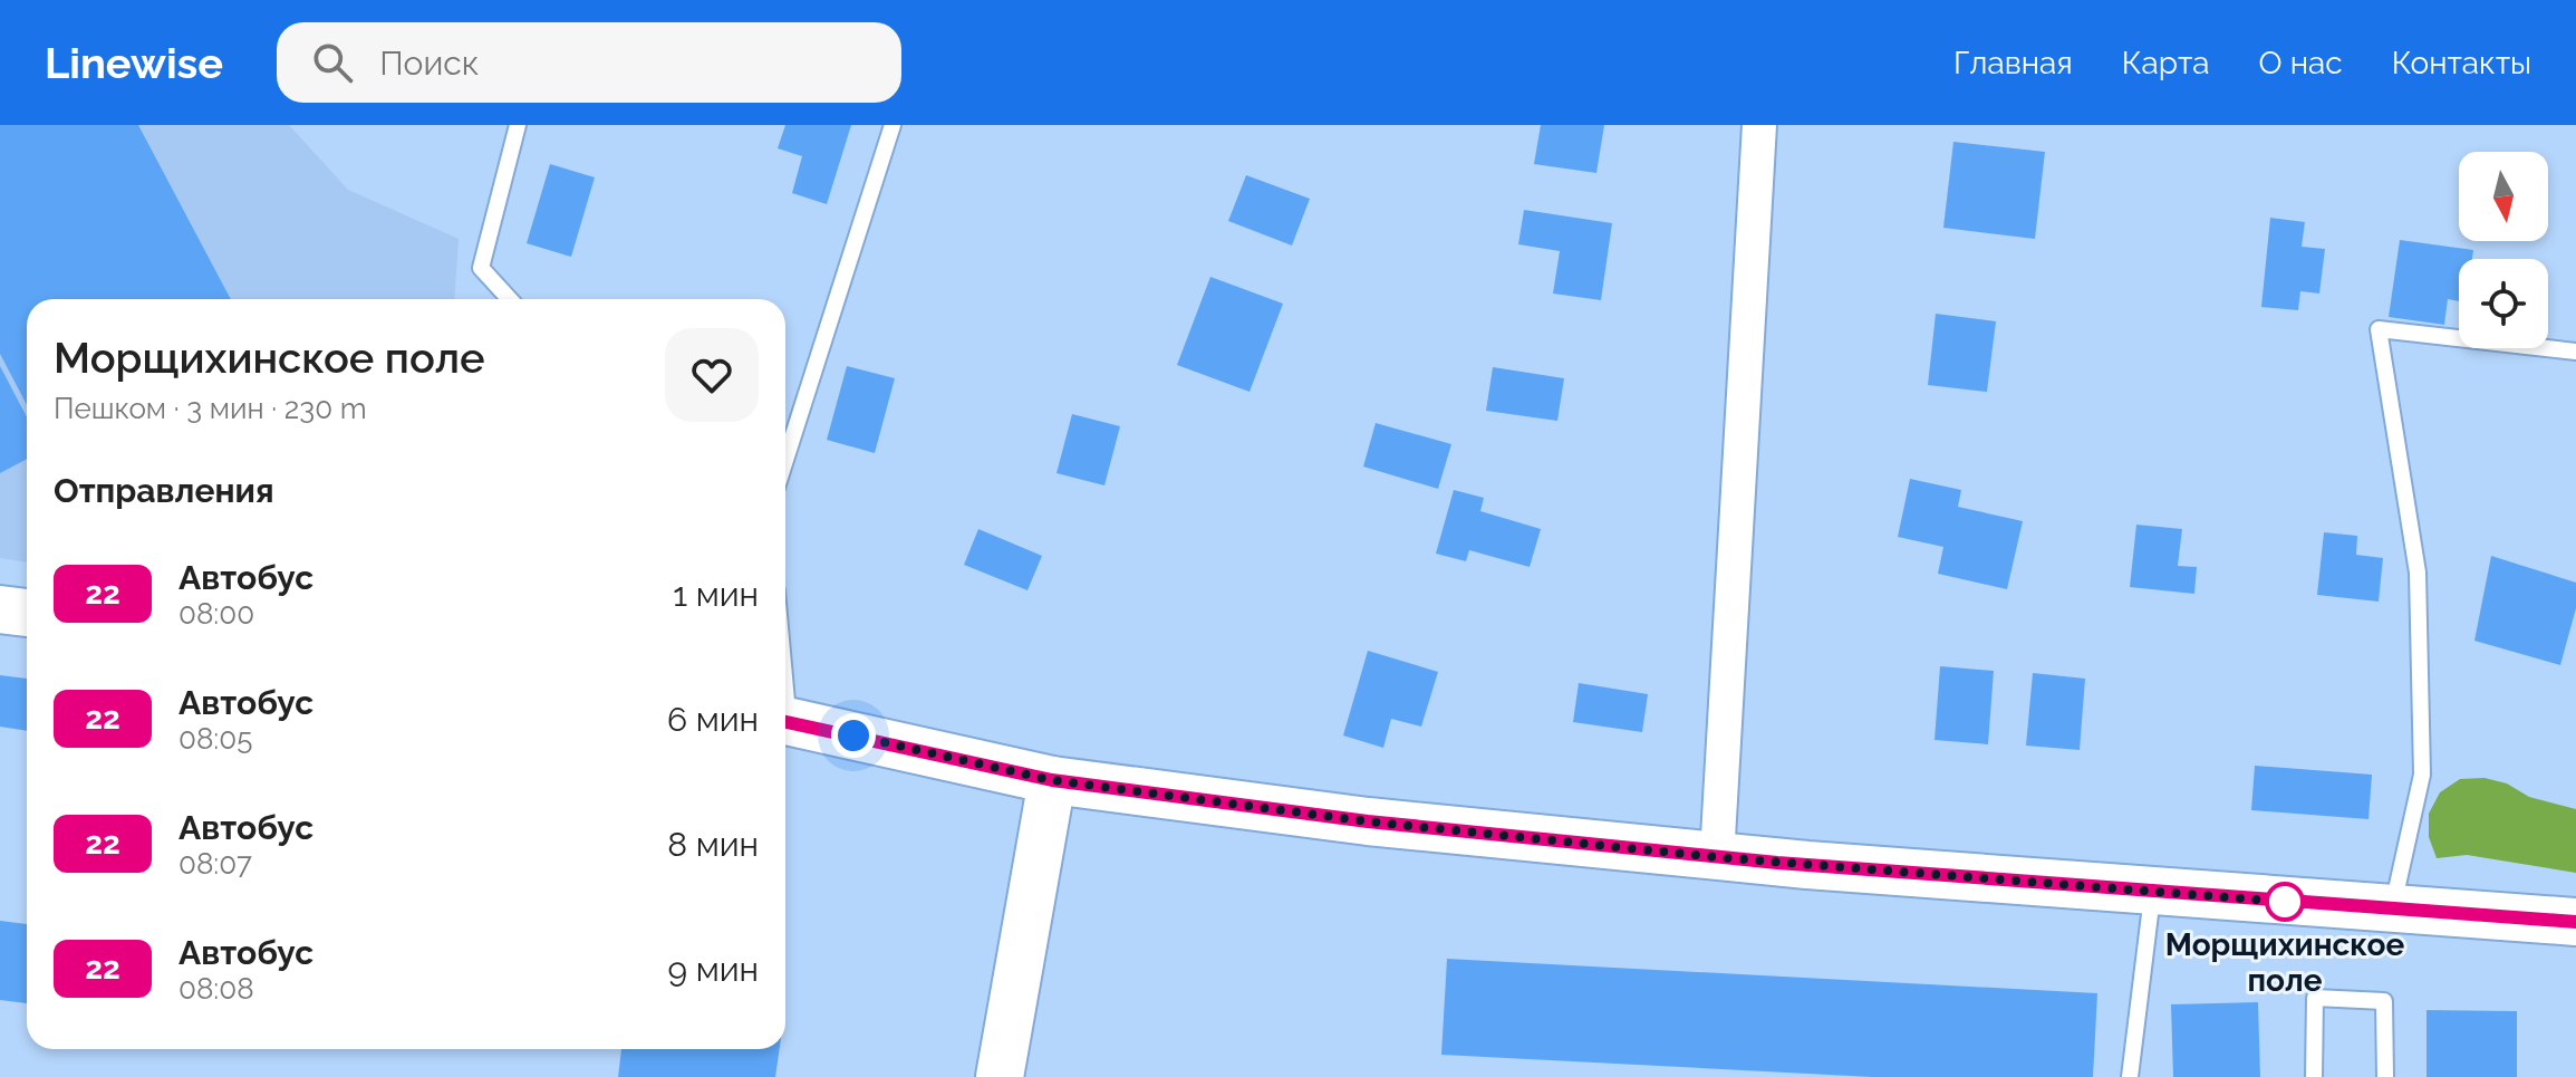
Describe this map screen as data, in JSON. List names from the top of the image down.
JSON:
{
  "places": ["Морщихинское поле"],
  "lines": ["bus line 22"],
  "north": "bottom",
  "page": {
    "header": "Linewise",
    "search": "Поиск",
    "nav": [
      "Главная",
      "Карта",
      "О нас",
      "Контакты"
    ],
    "heading": [
      ["Морщихинское поле", "Пешком · 3 мин · 230 m"],
      "Отправления"
    ],
    "list": [
      {
        "mark": "22",
        "name": "Автобус",
        "note": "08:00",
        "value": "1 мин"
      },
      {
        "mark": "22",
        "name": "Автобус",
        "note": "08:05",
        "value": "6 мин"
      },
      {
        "mark": "22",
        "name": "Автобус",
        "note": "08:07",
        "value": "8 мин"
      },
      {
        "mark": "22",
        "name": "Автобус",
        "note": "08:08",
        "value": "9 мин"
      }
    ]
  }
}
